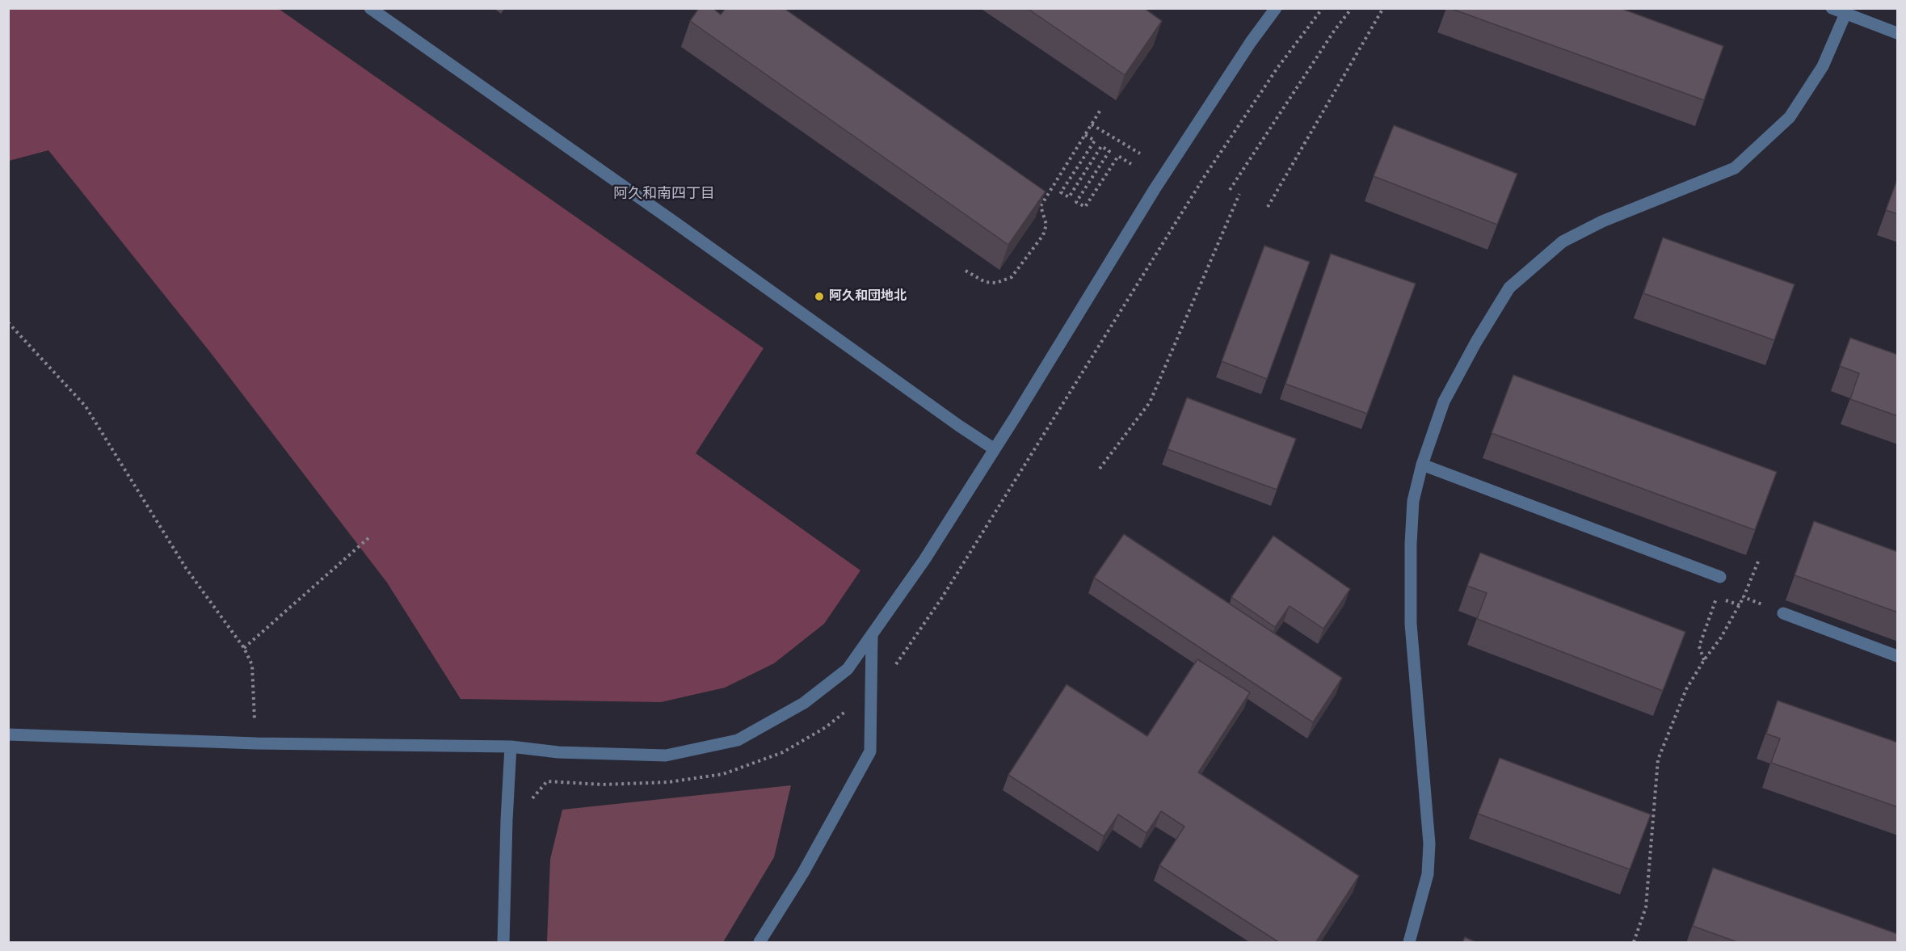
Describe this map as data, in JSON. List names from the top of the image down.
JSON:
{
  "districts": ["阿久和南四丁目"],
  "places": ["阿久和団地北"]
}
